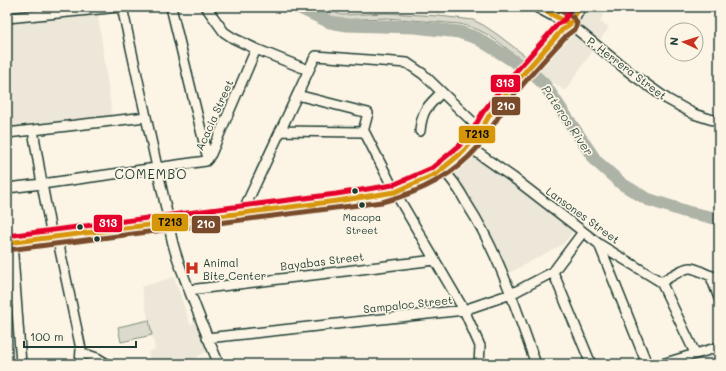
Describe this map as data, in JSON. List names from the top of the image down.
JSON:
{
  "streets": {
    "main road": ["P. Herrera Street"],
    "street": [
      "Acacia Street",
      "Lansones Street",
      "Bayabas Street",
      "Sampaloc Street"
    ]
  },
  "crossings": [
    ["Lansones Street", "Sampaloc Street"]
  ],
  "districts": ["COMEMBO"],
  "water": ["Pateros River"],
  "places": {
    "other": ["Macopa Street"],
    "hospital": ["Animal Bite Center"]
  },
  "lines": ["transit line T213", "transit line 210", "transit line 313"],
  "scale_bar": "100 m",
  "north": "left"
}
